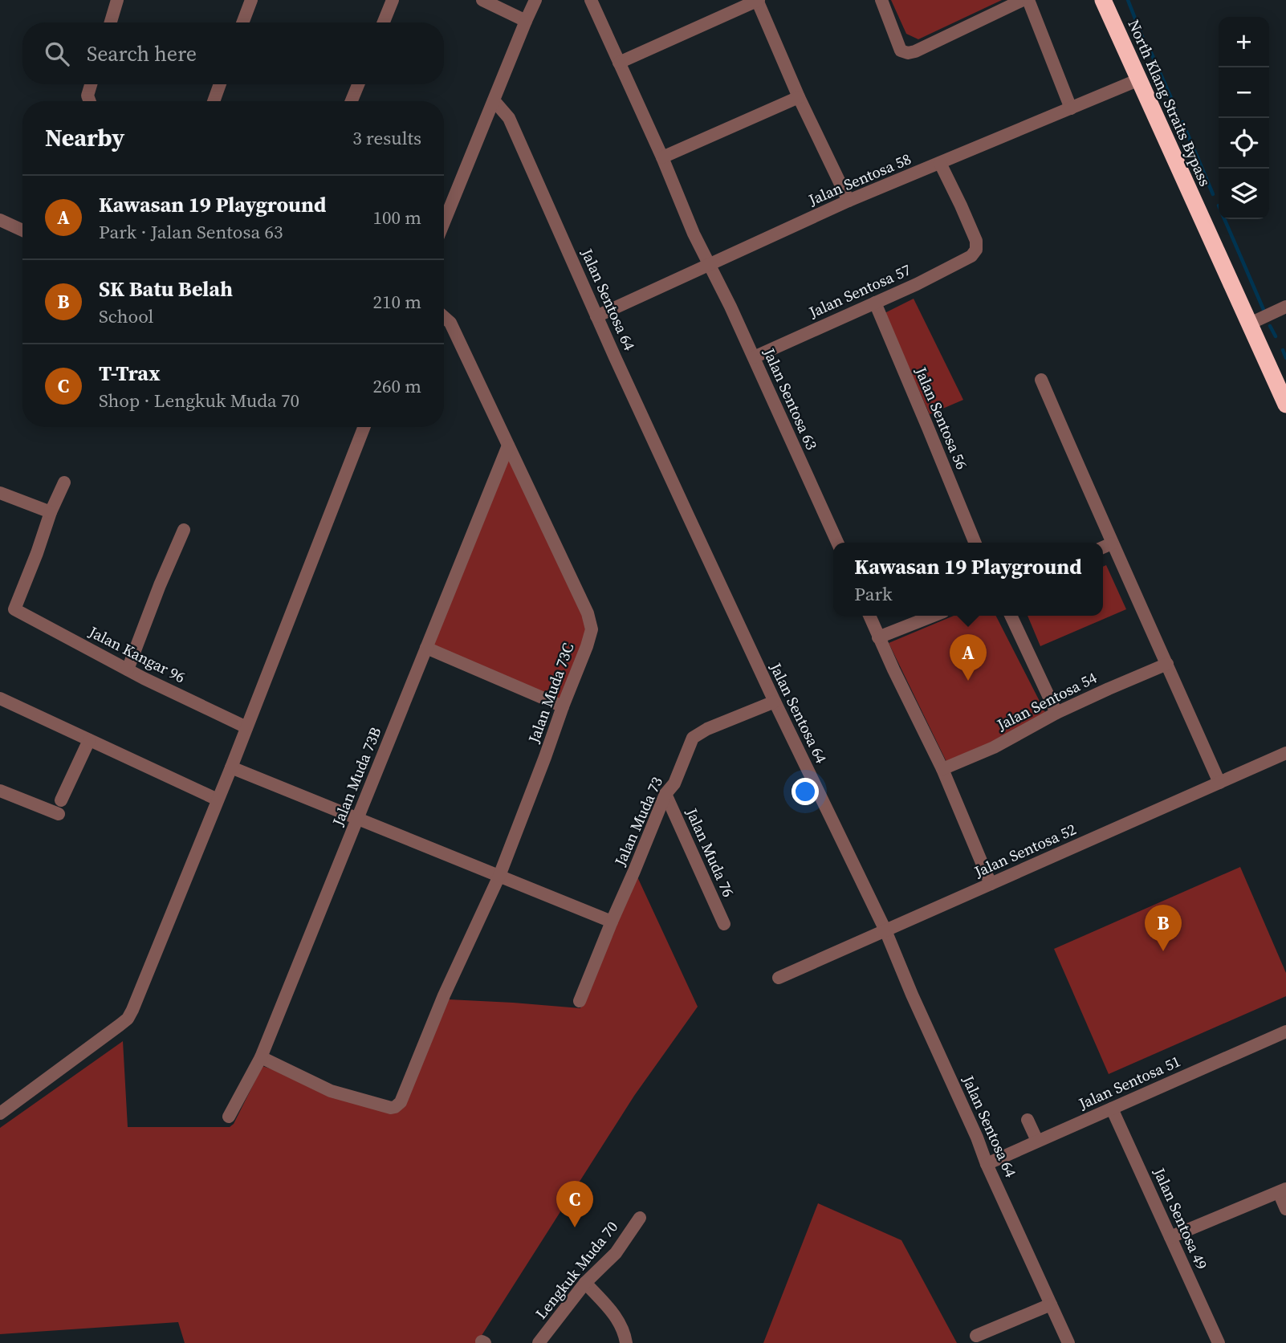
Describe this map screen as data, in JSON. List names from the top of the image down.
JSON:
{
  "streets": {
    "highway": ["North Klang Straits Bypass"],
    "street": [
      "Jalan Sentosa 58",
      "Jalan Sentosa 57",
      "Jalan Sentosa 64",
      "Jalan Sentosa 63",
      "Jalan Sentosa 56",
      "Jalan Kangar 96",
      "Jalan Muda 73C",
      "Jalan Sentosa 54",
      "Jalan Muda 73B",
      "Jalan Muda 73",
      "Jalan Sentosa 52",
      "Jalan Muda 76",
      "Jalan Sentosa 51",
      "Jalan Sentosa 49",
      "Lengkuk Muda 70"
    ]
  },
  "crossings": [
    ["North Klang Straits Bypass", "Jalan Sentosa 58"],
    ["Jalan Sentosa 58", "Jalan Sentosa 57"],
    ["Jalan Sentosa 58", "Jalan Sentosa 64"],
    ["Jalan Sentosa 58", "Jalan Sentosa 63"],
    ["Jalan Sentosa 57", "Jalan Sentosa 63"],
    ["Jalan Sentosa 57", "Jalan Sentosa 56"],
    ["Jalan Sentosa 64", "Jalan Muda 73"],
    ["Jalan Sentosa 64", "Jalan Sentosa 52"],
    ["Jalan Sentosa 64", "Jalan Sentosa 51"],
    ["Jalan Muda 73C", "Jalan Muda 73B"],
    ["Jalan Muda 73", "Jalan Muda 76"],
    ["Jalan Sentosa 51", "Jalan Sentosa 49"]
  ],
  "page": {
    "map_buttons": ["+", "−"],
    "search": "Search here",
    "heading": ["Nearby", "3 results"],
    "list": [
      {
        "mark": "A",
        "name": "Kawasan 19 Playground",
        "note": "Park · Jalan Sentosa 63",
        "value": "100 m"
      },
      {
        "mark": "B",
        "name": "SK Batu Belah",
        "note": "School",
        "value": "210 m"
      },
      {
        "mark": "C",
        "name": "T-Trax",
        "note": "Shop · Lengkuk Muda 70",
        "value": "260 m"
      }
    ],
    "popup": ["Kawasan 19 Playground", "Park"],
    "pins": ["A", "B", "C"]
  }
}
